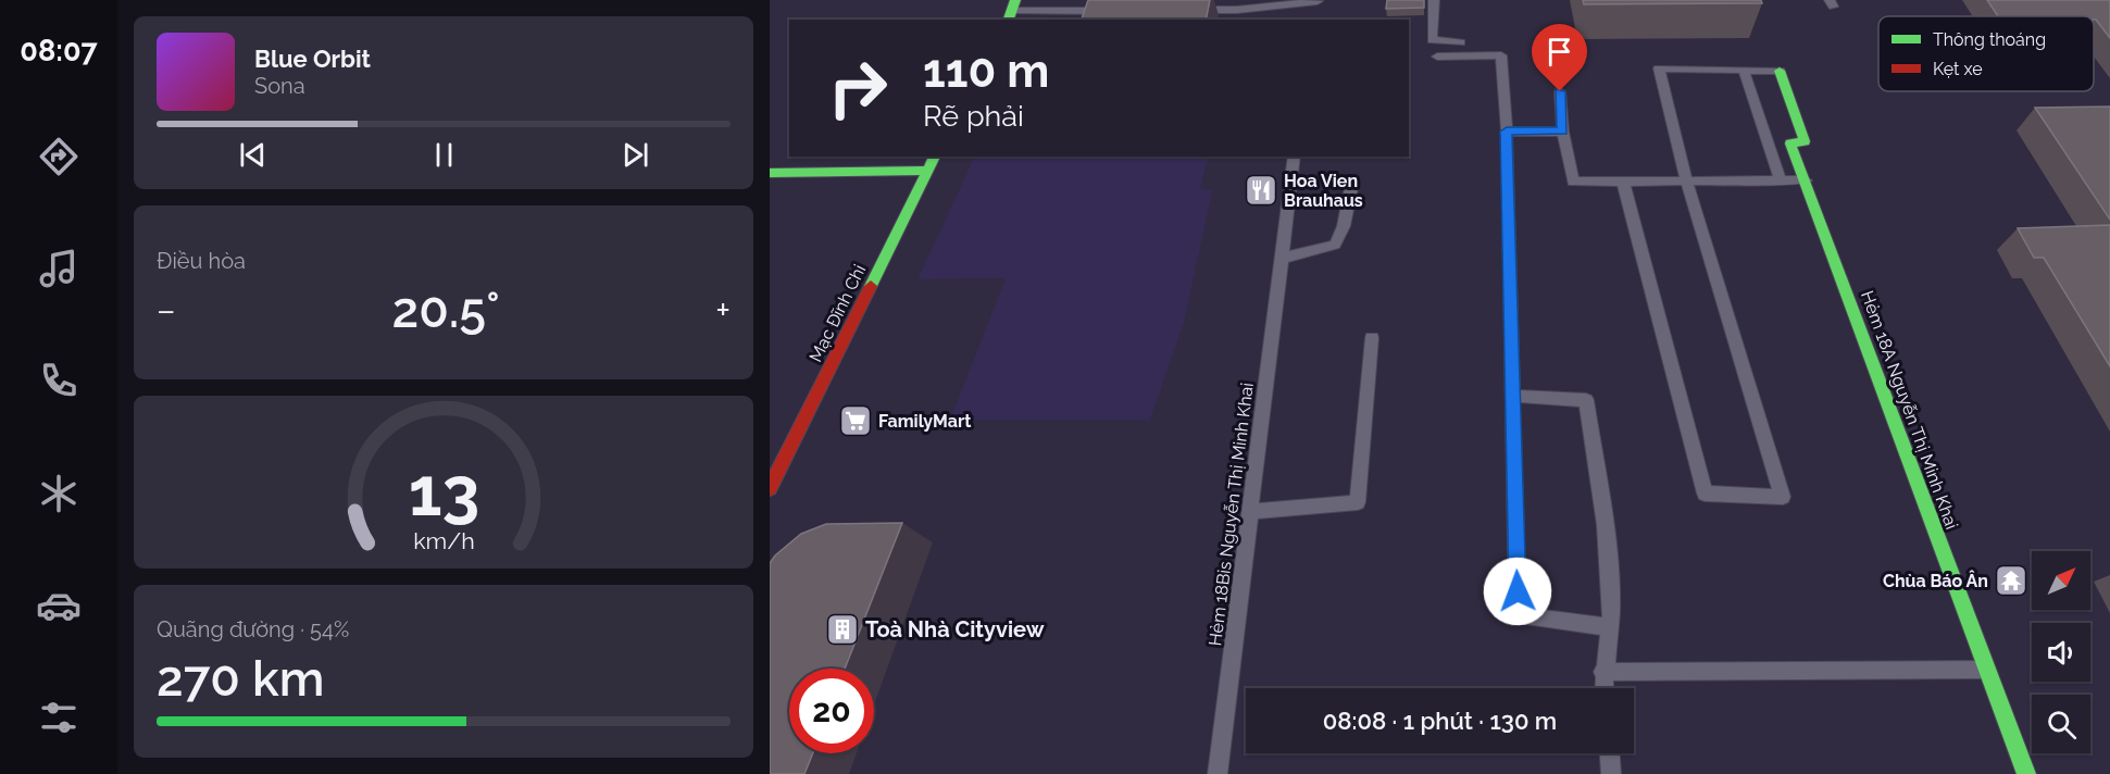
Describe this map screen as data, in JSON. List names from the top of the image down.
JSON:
{
  "streets": {
    "street": ["Mạc Đĩnh Chi", "Hẻm 18A Nguyễn Thị Minh Khai"],
    "lane": ["Hẻm 18Bis Nguyễn Thị Minh Khai"]
  },
  "places": {
    "restaurant": ["Hoa Vien Brauhaus"],
    "supermarket": ["FamilyMart"],
    "temple": ["Chùa Báo Ân"],
    "building": ["Toà Nhà Cityview"]
  },
  "legend": ["Thông thoáng", "Kẹt xe"],
  "north": "top right",
  "page": {
    "tabs": "08:07",
    "turn": ["110 m", "Rẽ phải"],
    "song": ["Blue Orbit", "Sona"],
    "tile": [
      "Điều hòa",
      ["Quãng đường · 54%", "270 km"]
    ],
    "heat": ["−", "20.5°", "+"],
    "limit": "20",
    "trip": "08:08 · 1 phút · 130 m",
    "gauge": ["13", "km/h"]
  }
}
